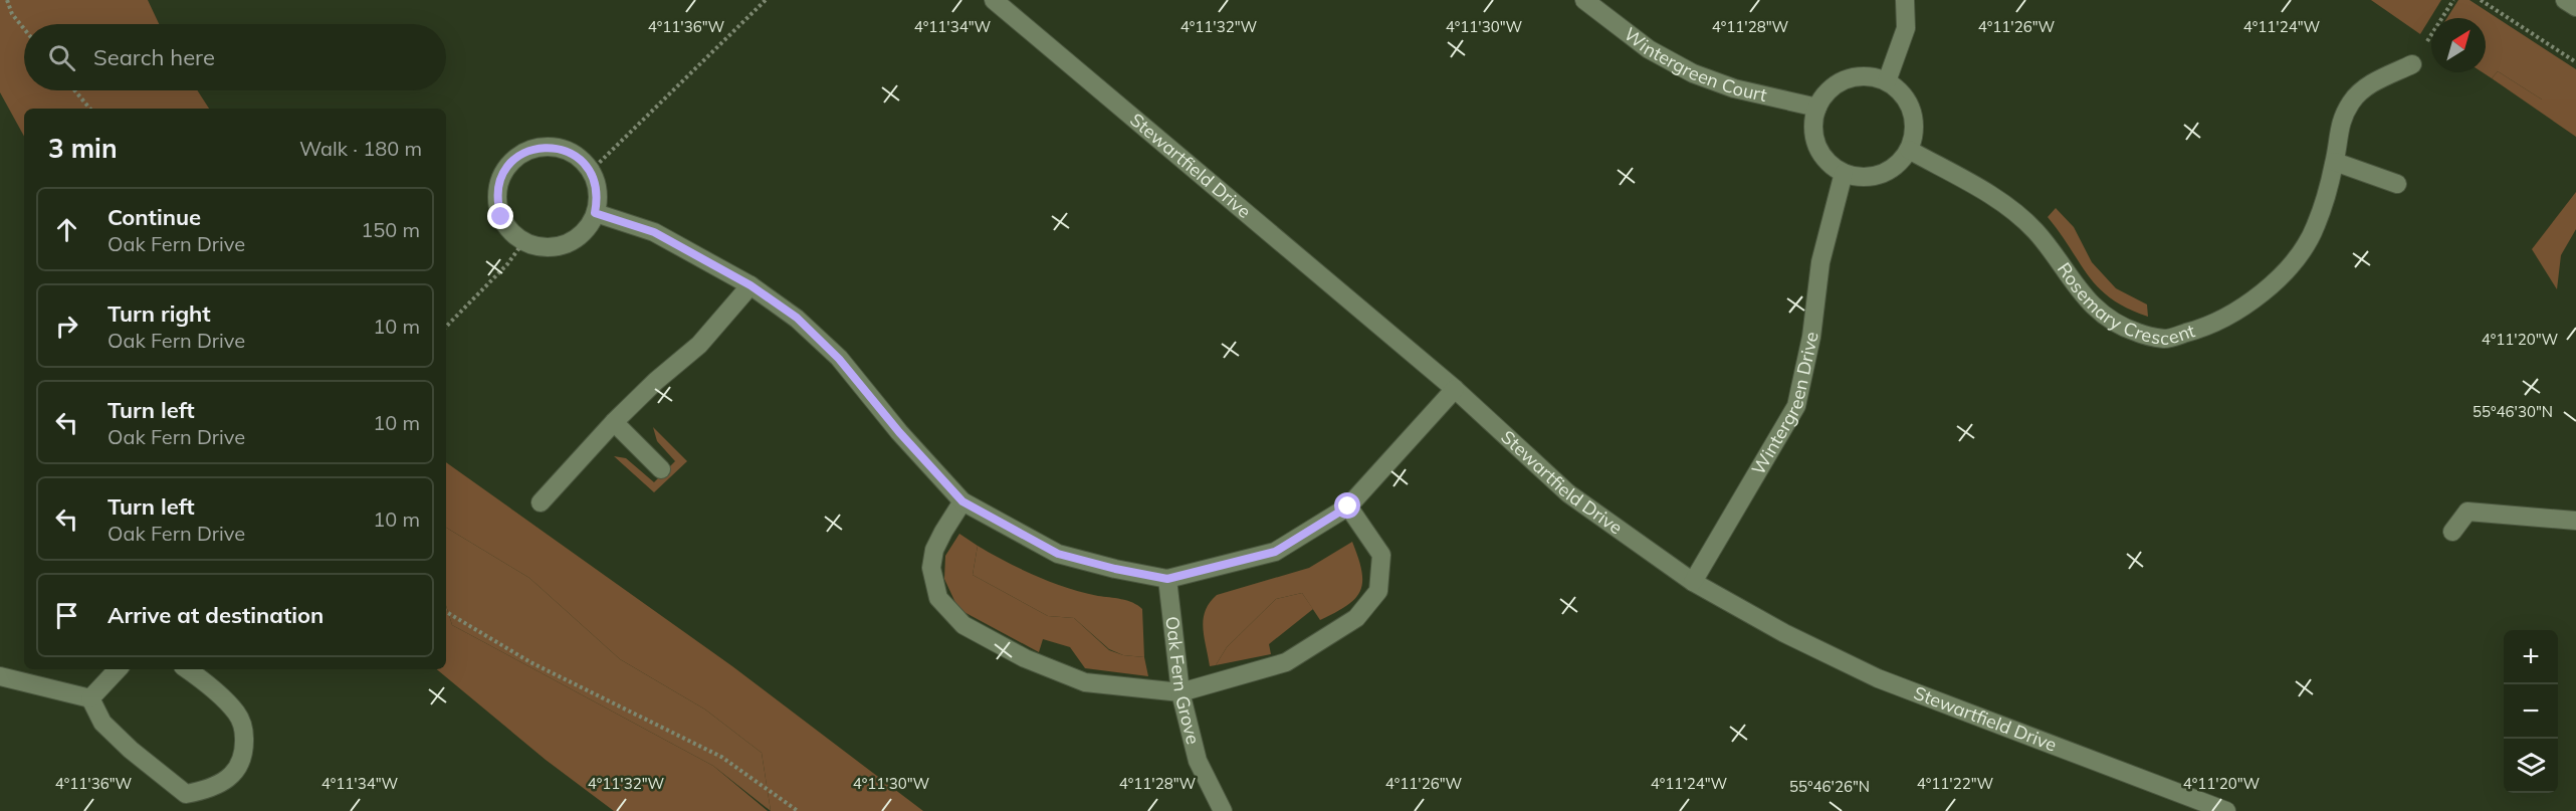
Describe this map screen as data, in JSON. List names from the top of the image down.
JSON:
{
  "streets": {
    "street": [
      "Wintergreen Court",
      "Stewartfield Drive",
      "Rosemary Crescent",
      "Wintergreen Drive",
      "Oak Fern Grove"
    ]
  },
  "crossings": [
    ["Wintergreen Court", "Rosemary Crescent"],
    ["Wintergreen Court", "Wintergreen Drive"],
    ["Stewartfield Drive", "Wintergreen Drive"],
    ["Rosemary Crescent", "Wintergreen Drive"]
  ],
  "north": "top right",
  "page": {
    "search": "Search here",
    "heading": ["3 min", "Walk · 180 m"],
    "list": [
      ["Continue", "Oak Fern Drive", "150 m"],
      ["Turn right", "Oak Fern Drive", "10 m"],
      ["Turn left", "Oak Fern Drive", "10 m"],
      ["Turn left", "Oak Fern Drive", "10 m"],
      "Arrive at destination"
    ],
    "map_buttons": ["+", "−"]
  },
  "coordinates": [
    "4°11'36\"W",
    "4°11'34\"W",
    "4°11'32\"W",
    "4°11'30\"W",
    "4°11'28\"W",
    "4°11'26\"W",
    "4°11'24\"W",
    "4°11'20\"W",
    "55°46'30\"N",
    "4°11'22\"W",
    "55°46'26\"N"
  ]
}
